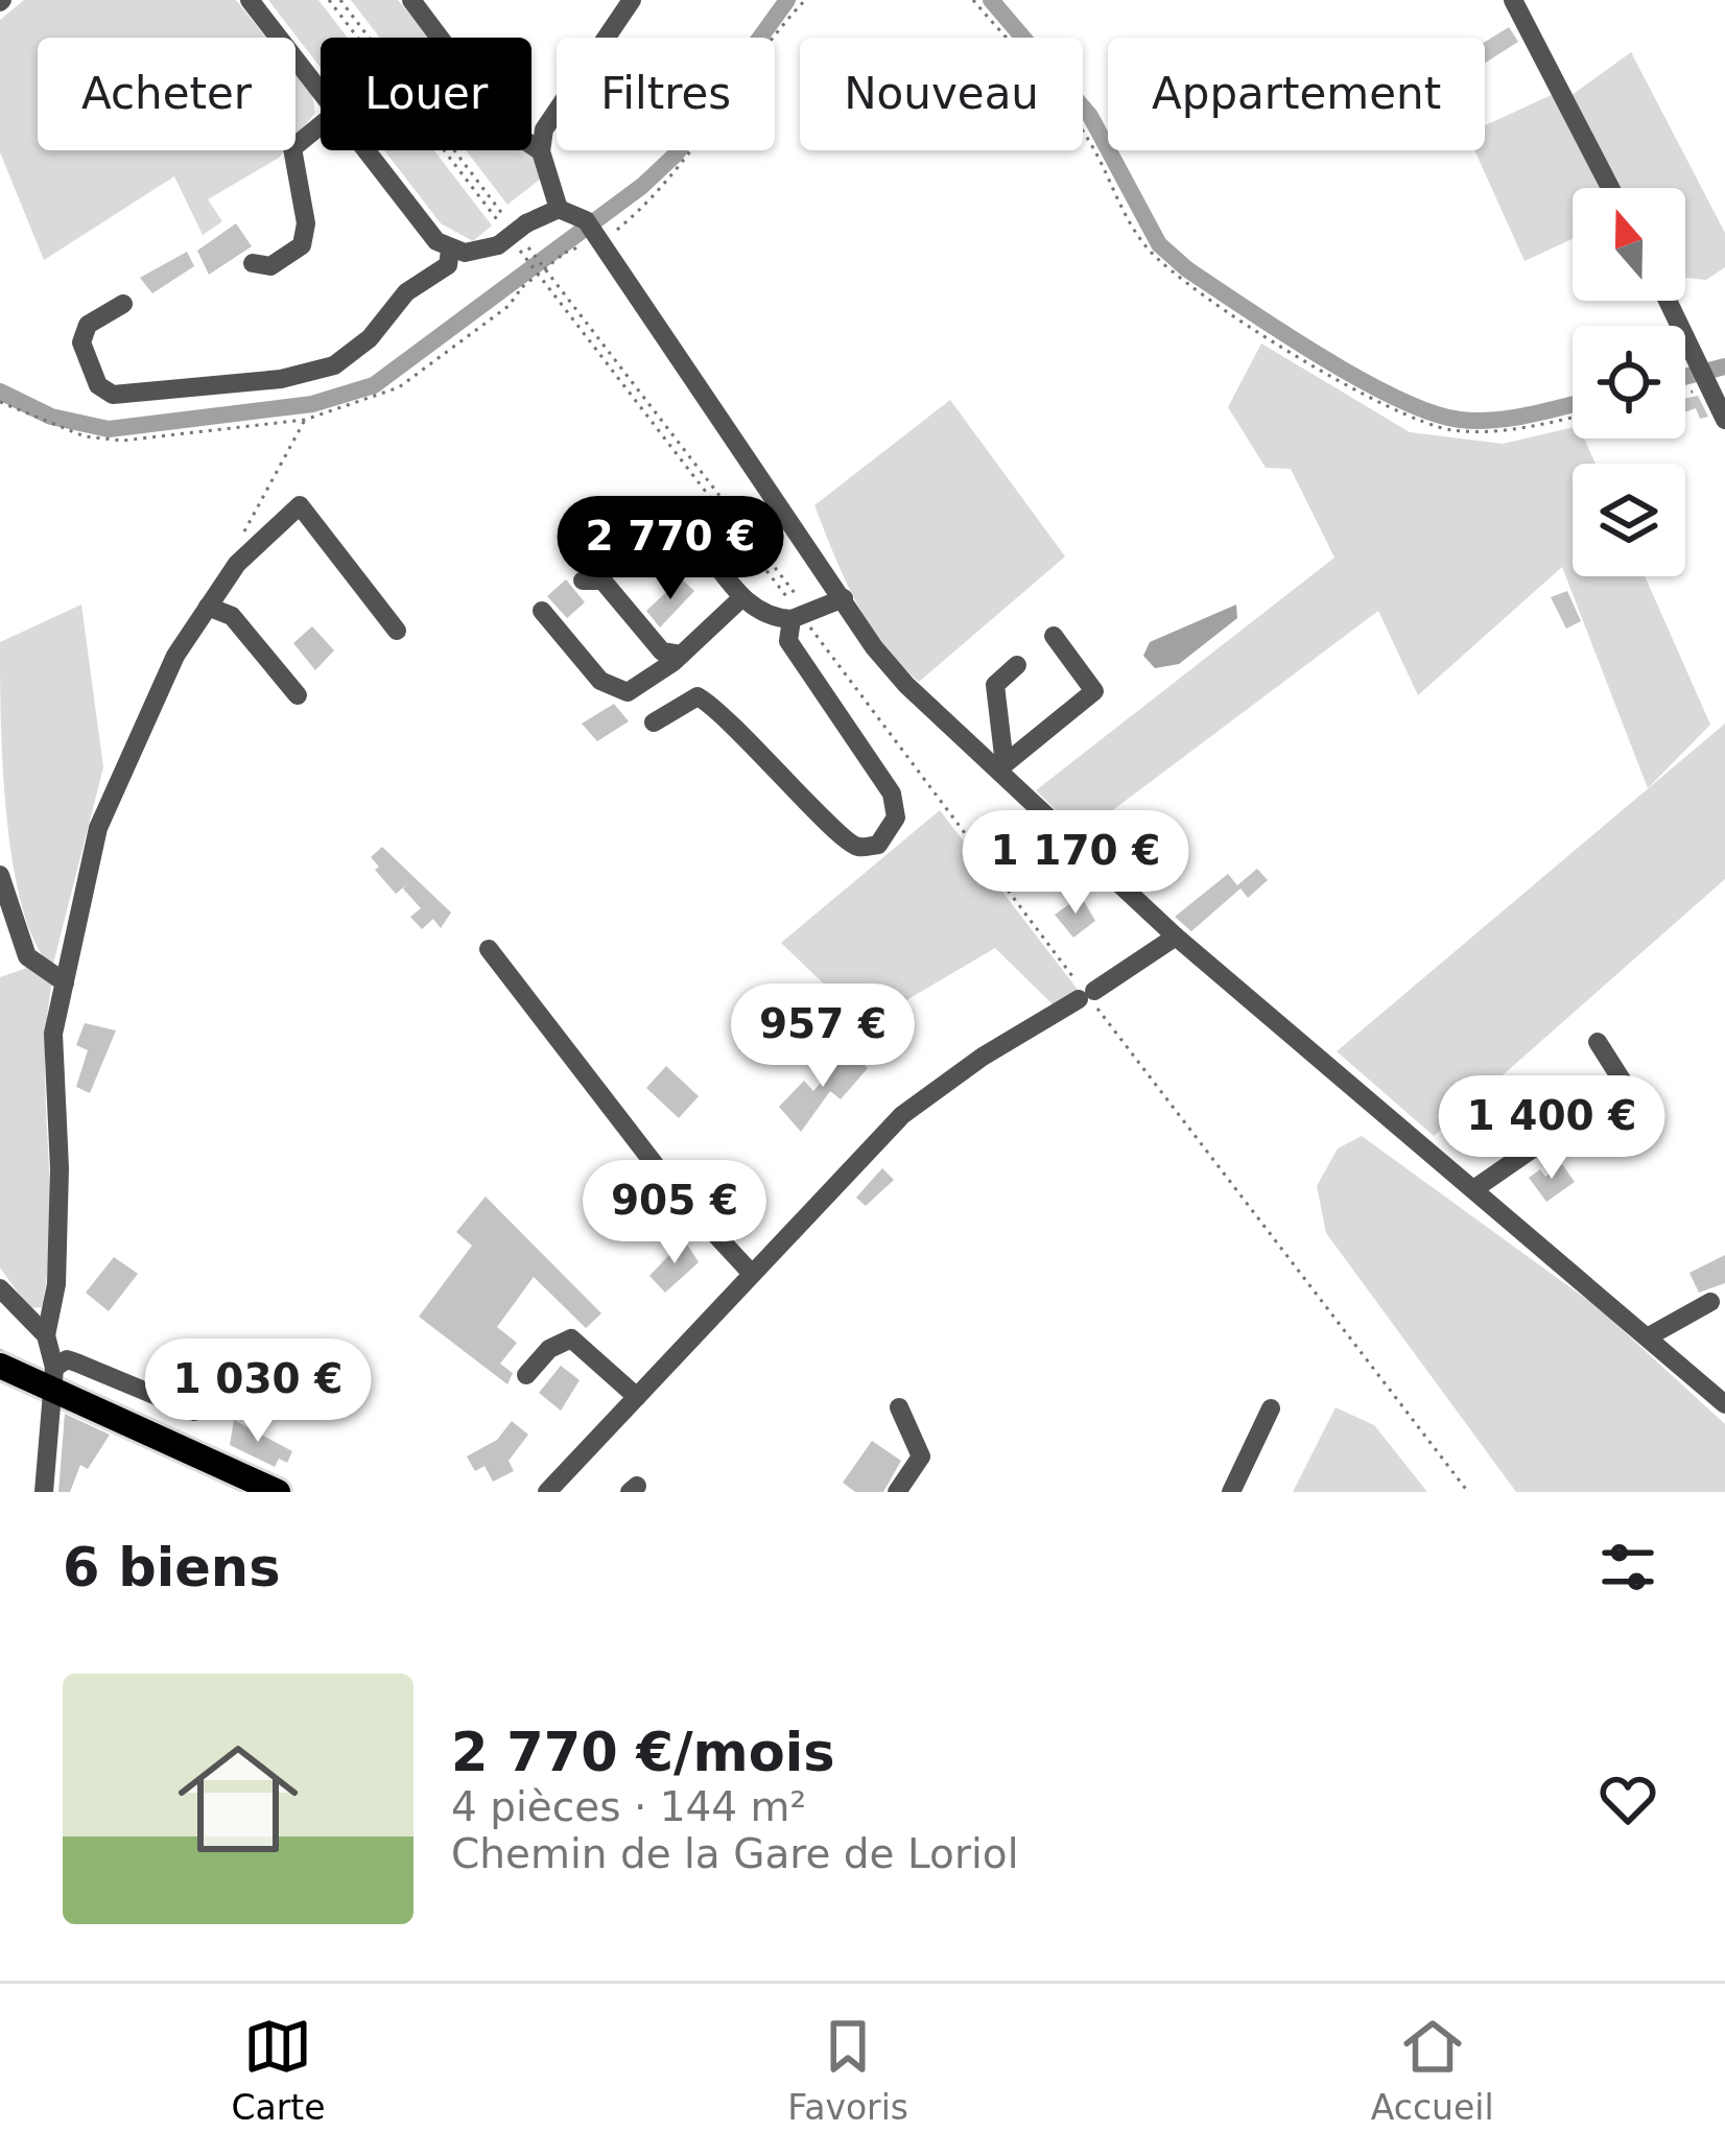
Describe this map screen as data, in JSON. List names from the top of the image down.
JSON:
{
  "north": "top",
  "page": {
    "chip": [
      "Acheter",
      "Louer",
      "Filtres",
      "Nouveau",
      "Appartement"
    ],
    "price": [
      "2 770 €",
      "1 170 €",
      "957 €",
      "1 400 €",
      "905 €",
      "1 030 €"
    ],
    "heading": "6 biens",
    "list": [
      {
        "name": "2 770 €/mois",
        "note": "4 pièces · 144 m² · Chemin de la Gare de Loriol"
      }
    ],
    "tabs": ["Carte", "Favoris", "Accueil"]
  }
}
